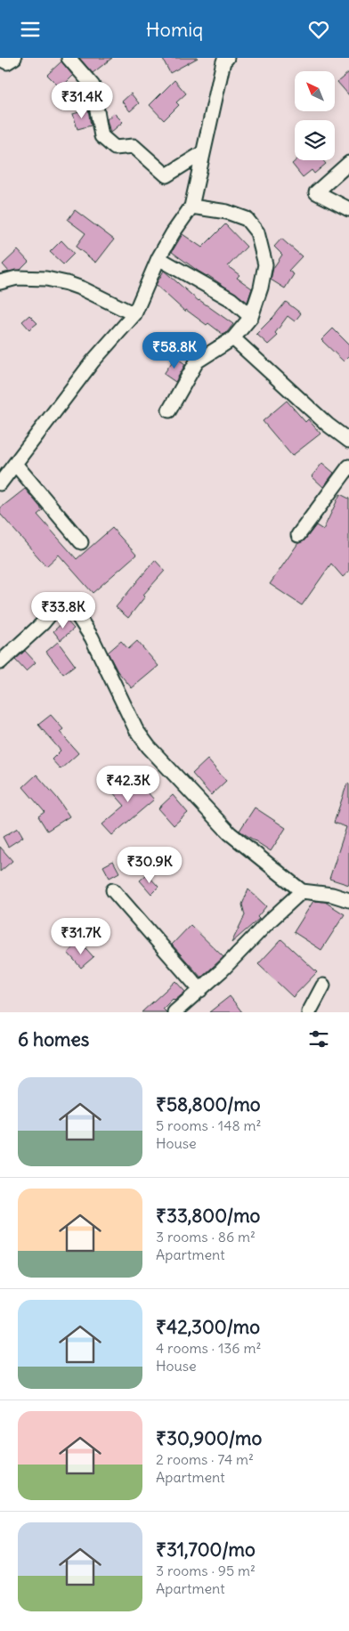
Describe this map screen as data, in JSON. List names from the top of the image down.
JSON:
{
  "north": "top left",
  "page": {
    "header": "Homiq",
    "price": [
      "₹31.4K",
      "₹58.8K",
      "₹33.8K",
      "₹42.3K",
      "₹30.9K",
      "₹31.7K"
    ],
    "heading": "6 homes",
    "list": [
      {
        "name": "₹58,800/mo",
        "note": "5 rooms · 148 m² · House"
      },
      {
        "name": "₹33,800/mo",
        "note": "3 rooms · 86 m² · Apartment"
      },
      {
        "name": "₹42,300/mo",
        "note": "4 rooms · 136 m² · House"
      },
      {
        "name": "₹30,900/mo",
        "note": "2 rooms · 74 m² · Apartment"
      },
      {
        "name": "₹31,700/mo",
        "note": "3 rooms · 95 m² · Apartment"
      }
    ]
  }
}
